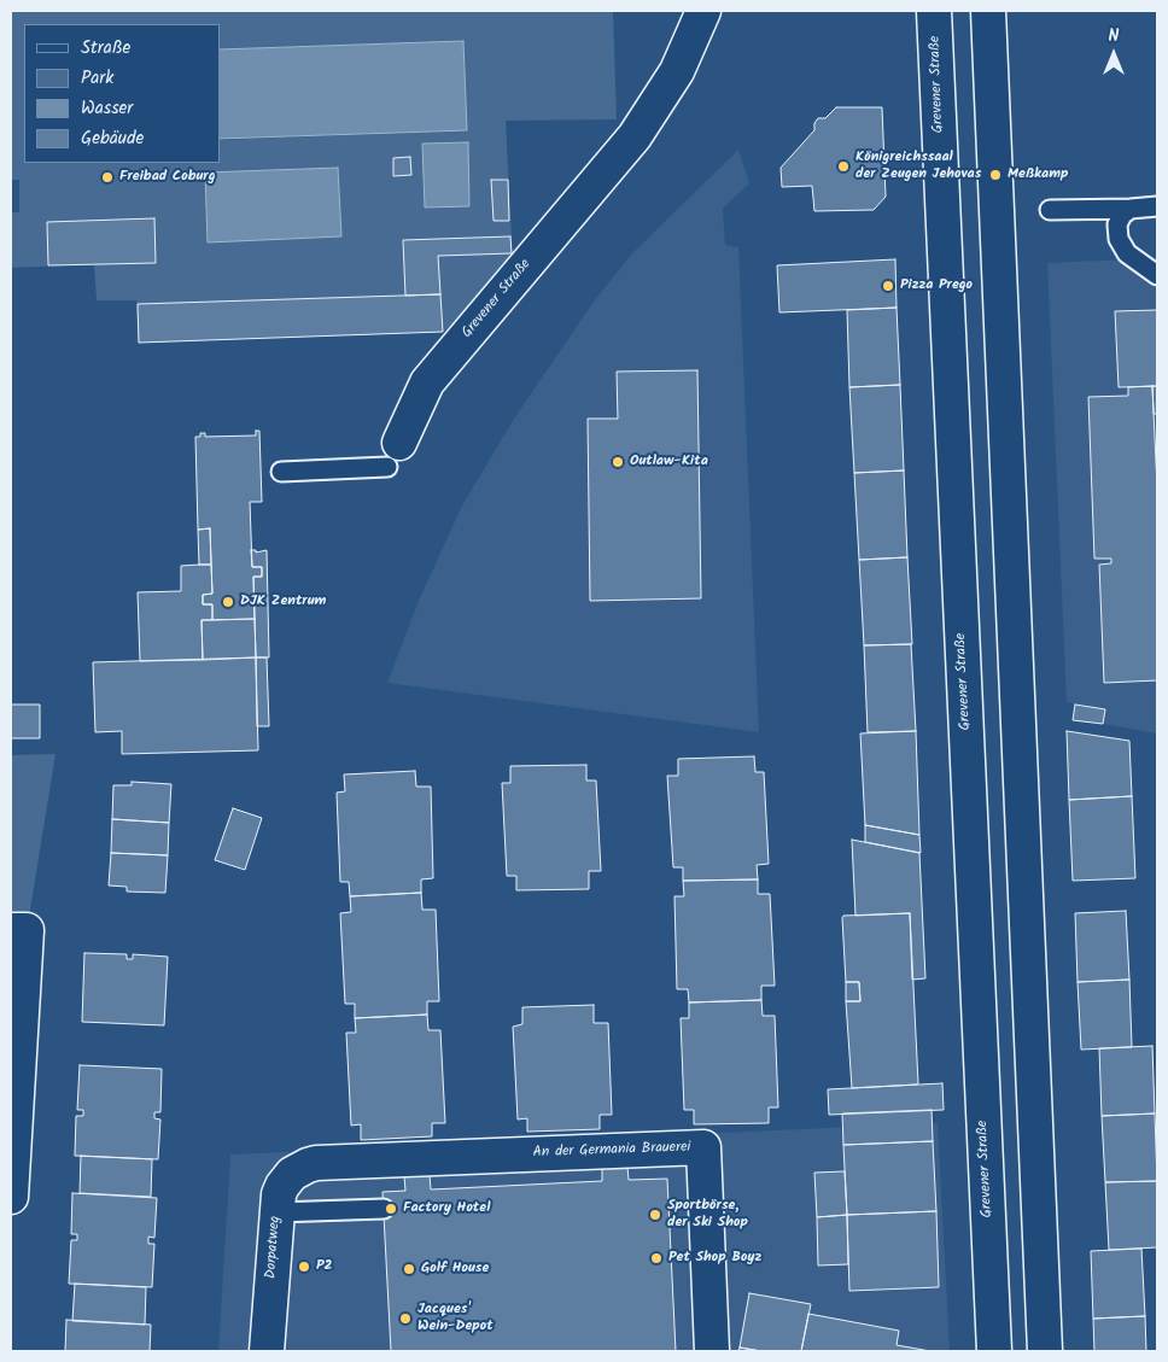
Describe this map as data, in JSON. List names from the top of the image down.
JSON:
{
  "streets": {
    "main road": ["Grevener Straße", "An der Germania Brauerei", "Dorpatweg"]
  },
  "crossings": [
    ["An der Germania Brauerei", "Dorpatweg"]
  ],
  "places": [
    "Königreichssaal der Zeugen Jehovas",
    "Meßkamp",
    "Freibad Coburg",
    "Pizza Prego",
    "Outlaw-Kita",
    "DJK Zentrum",
    "Factory Hotel",
    "Sportbörse, der Ski Shop",
    "Pet Shop Boyz",
    "P2",
    "Golf House",
    "Jacques' Wein-Depot"
  ],
  "legend": [
    "Straße",
    "Park",
    "Wasser",
    "Gebäude"
  ],
  "north": "top"
}
